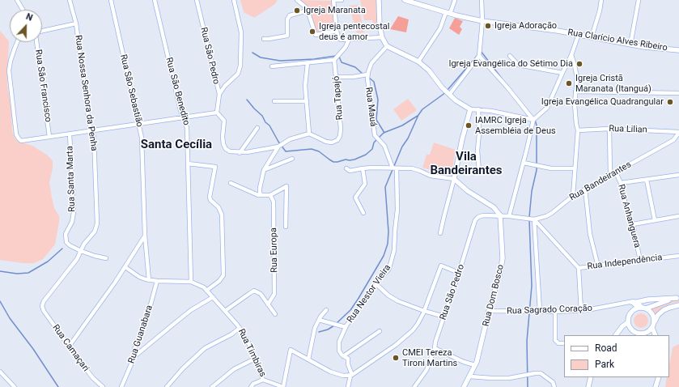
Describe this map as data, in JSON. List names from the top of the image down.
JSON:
{
  "streets": {
    "street": [
      "Rua Clarício Alves Ribeiro",
      "Rua São Pedro",
      "Rua São Francisco",
      "Rua São Sebastião",
      "Rua São Benedito",
      "Rua Nossa Senhora da Penha",
      "Rua Tapajó",
      "Rua Mauá",
      "Rua Lilian",
      "Rua Santa Marta",
      "Rua Bandeirantes",
      "Rua Anhanguera",
      "Rua Europa",
      "Rua Independência",
      "Rua Nestor Vieira",
      "Rua Dom Bosco",
      "Rua Sagrado Coração",
      "Rua Guanabara",
      "Rua Camaçari",
      "Rua Timbiras"
    ]
  },
  "crossings": [
    ["Rua São Pedro", "Rua Bandeirantes"],
    ["Rua São Pedro", "Rua Dom Bosco"],
    ["Rua São Sebastião", "Rua Timbiras"],
    ["Rua São Benedito", "Rua Timbiras"],
    ["Rua Nossa Senhora da Penha", "Rua Santa Marta"],
    ["Rua Nossa Senhora da Penha", "Rua Camaçari"],
    ["Rua Mauá", "Rua Nestor Vieira"],
    ["Rua Lilian", "Rua Bandeirantes"],
    ["Rua Bandeirantes", "Rua Anhanguera"],
    ["Rua Bandeirantes", "Rua Independência"],
    ["Rua Bandeirantes", "Rua Dom Bosco"],
    ["Rua Anhanguera", "Rua Independência"],
    ["Rua Dom Bosco", "Rua Sagrado Coração"],
    ["Rua Guanabara", "Rua Timbiras"]
  ],
  "districts": ["Santa Cecília", "Vila Bandeirantes"],
  "places": [
    "Igreja Maranata",
    "Igreja Adoração",
    "Igreja pentecostal deus é amor",
    "Igreja Evangélica do Sétimo Dia",
    "Igreja Cristã Maranata (Itanguá)",
    "Igreja Evangélica Quadrangular",
    "IAMRC Igreja Assembléia de Deus",
    "CMEI Tereza Tironi Martins"
  ],
  "legend": ["Road", "Park"],
  "north": "top"
}
